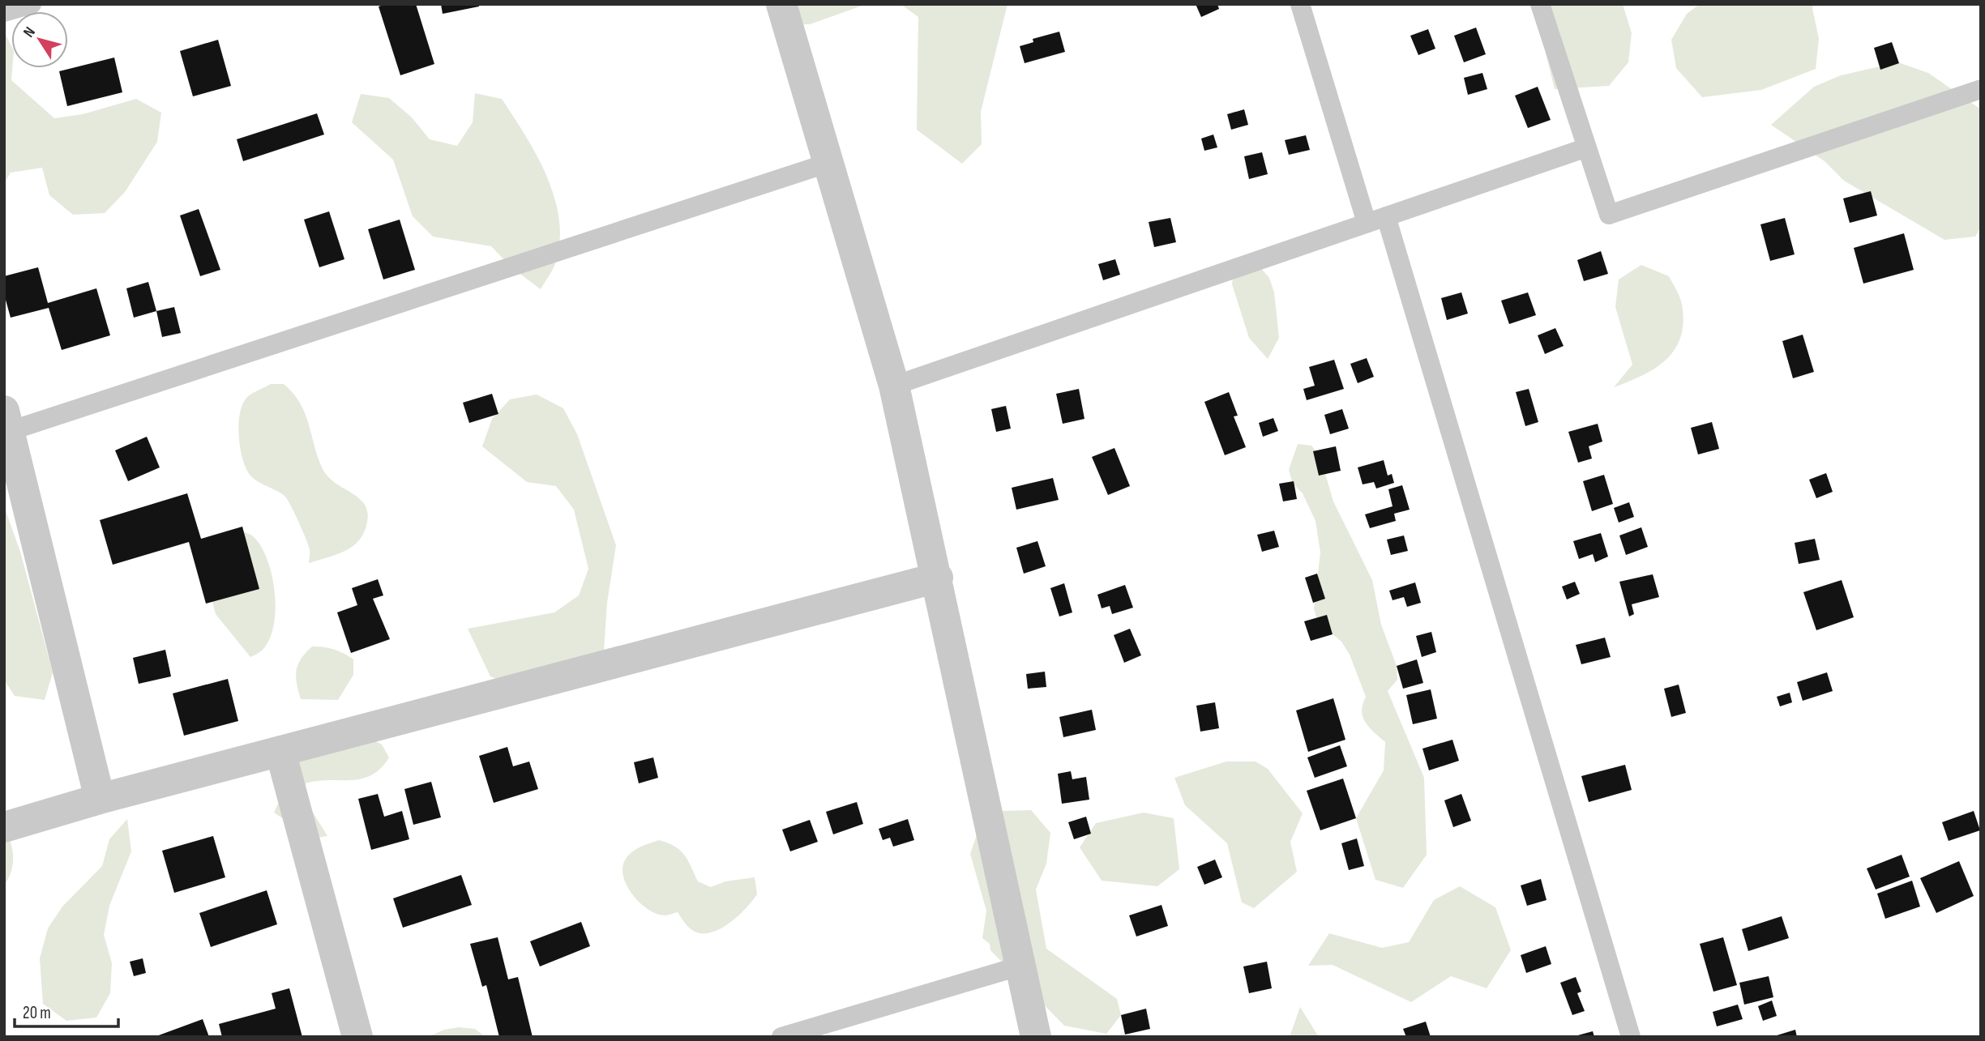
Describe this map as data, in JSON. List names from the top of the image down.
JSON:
{
  "scale_bar": "20 m",
  "north": "top left"
}
